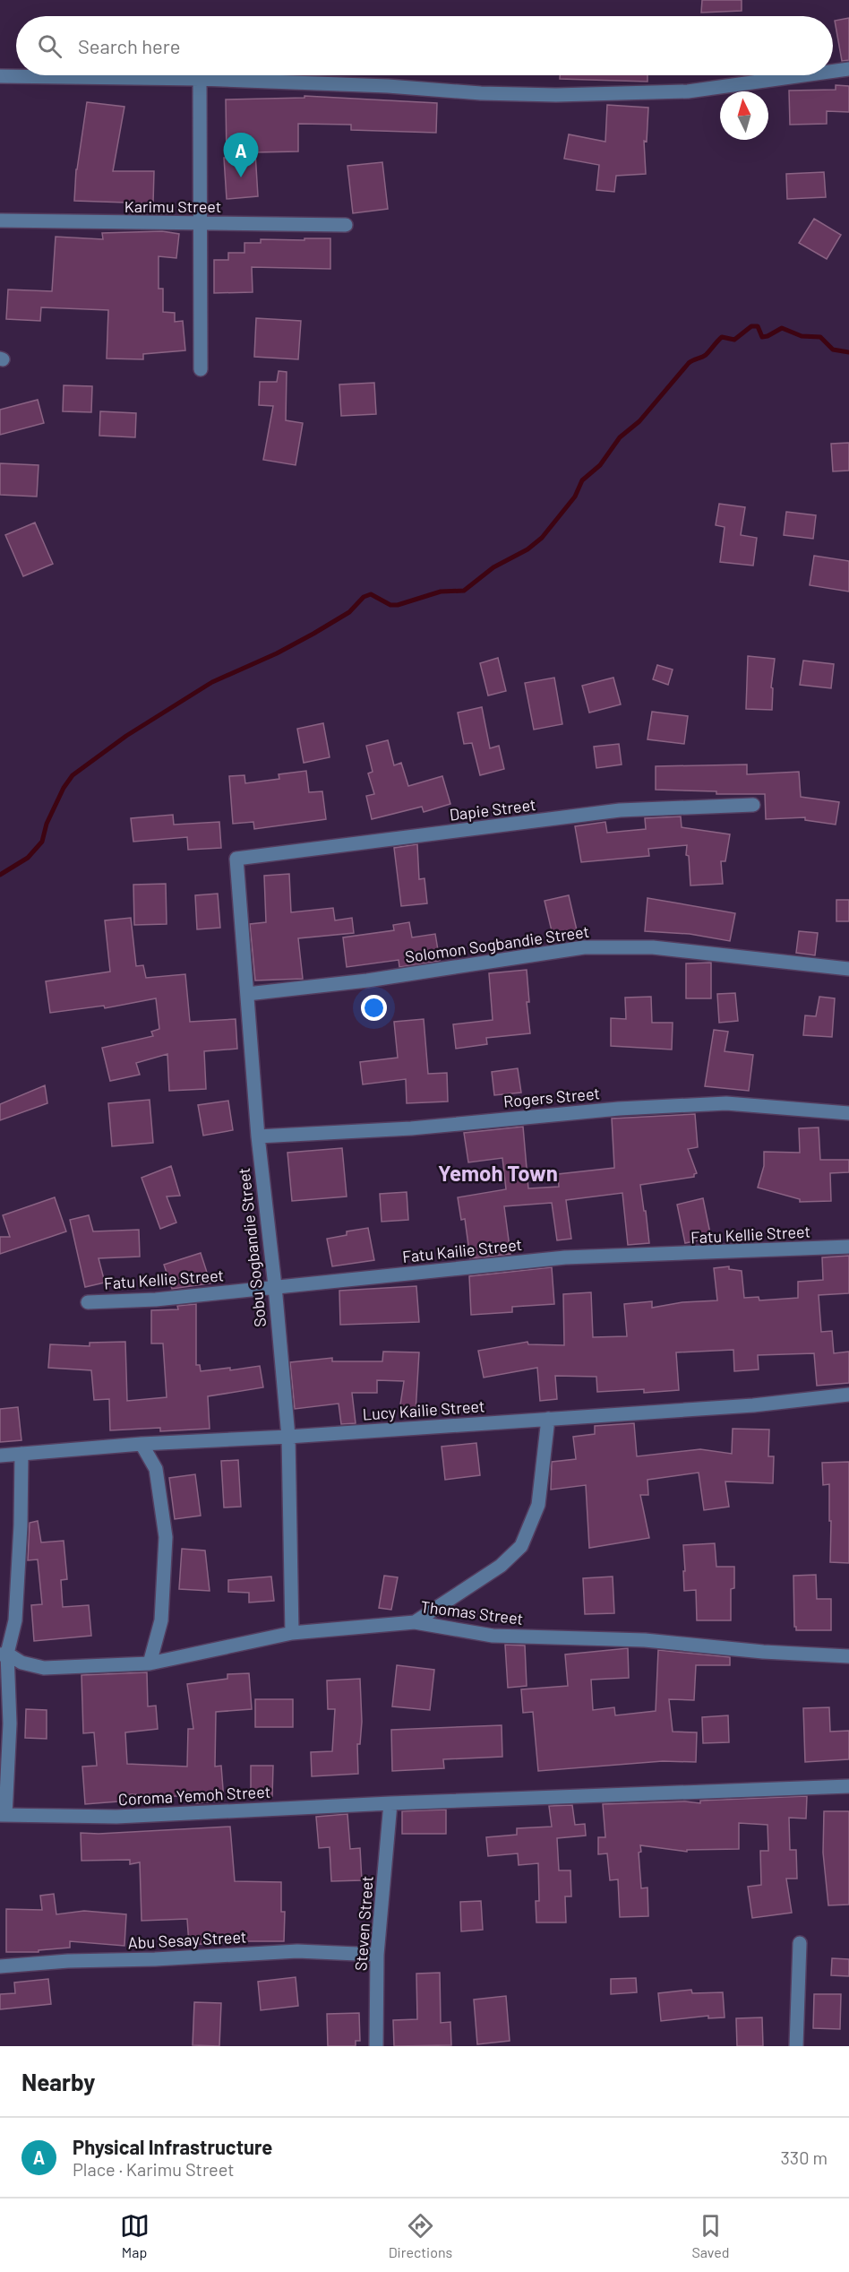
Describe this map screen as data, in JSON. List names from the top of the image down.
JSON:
{
  "streets": {
    "street": [
      "Karimu Street",
      "Dapie Street",
      "Solomon Sogbandie Street",
      "Rogers Street",
      "Fatu Kellie Street",
      "Sobu Sogbandie Street",
      "Fatu Kailie Street",
      "Lucy Kailie Street",
      "Thomas Street",
      "Coroma Yemoh Street",
      "Steven Street",
      "Abu Sesay Street"
    ]
  },
  "crossings": [
    ["Dapie Street", "Sobu Sogbandie Street"],
    ["Solomon Sogbandie Street", "Sobu Sogbandie Street"],
    ["Rogers Street", "Sobu Sogbandie Street"],
    ["Fatu Kellie Street", "Sobu Sogbandie Street"],
    ["Fatu Kellie Street", "Fatu Kailie Street"],
    ["Sobu Sogbandie Street", "Fatu Kailie Street"],
    ["Sobu Sogbandie Street", "Lucy Kailie Street"],
    ["Sobu Sogbandie Street", "Thomas Street"],
    ["Coroma Yemoh Street", "Steven Street"],
    ["Steven Street", "Abu Sesay Street"]
  ],
  "districts": ["Yemoh Town"],
  "north": "top",
  "page": {
    "search": "Search here",
    "pins": "A",
    "heading": "Nearby",
    "list": [
      {
        "mark": "A",
        "name": "Physical Infrastructure",
        "note": "Place · Karimu Street",
        "value": "330 m"
      }
    ],
    "nav": ["Map", "Directions", "Saved"]
  }
}
